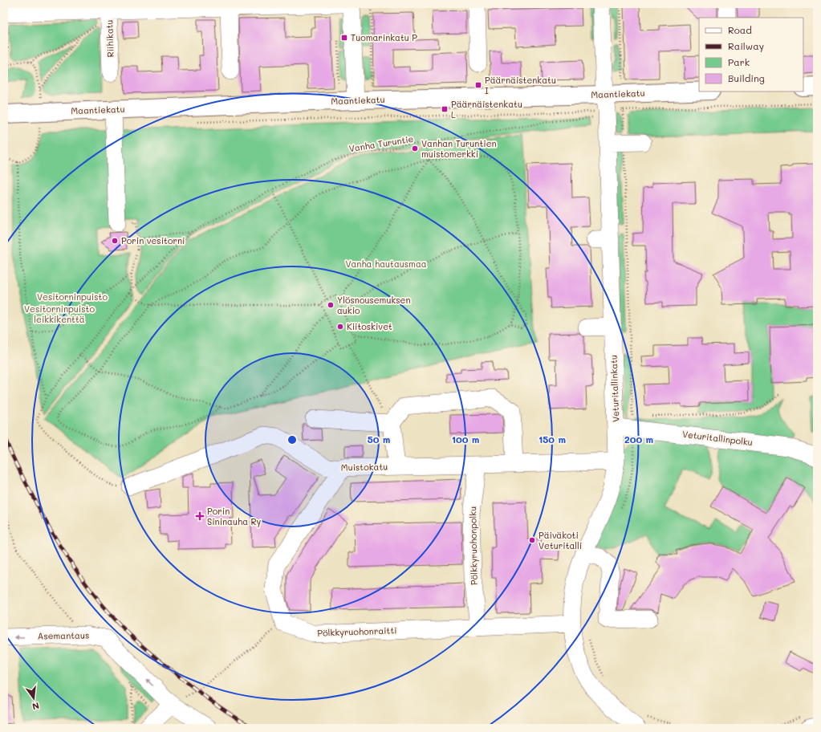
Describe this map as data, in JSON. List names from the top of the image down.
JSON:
{
  "streets": {
    "main road": ["Maantiekatu"],
    "street": [
      "Riihikatu",
      "Veturitallinkatu",
      "Veturitallinpolku",
      "Muistokatu",
      "Pölkkyruohonpolku",
      "Pölkkyruohonraitti",
      "Asemantaus"
    ],
    "path": ["Vanha Turuntie"]
  },
  "crossings": [
    ["Maantiekatu", "Vanha Turuntie"],
    ["Maantiekatu", "Veturitallinkatu"],
    ["Vanha Turuntie", "Veturitallinkatu"],
    ["Veturitallinkatu", "Veturitallinpolku"],
    ["Veturitallinkatu", "Muistokatu"],
    ["Veturitallinkatu", "Pölkkyruohonraitti"],
    ["Muistokatu", "Pölkkyruohonpolku"],
    ["Pölkkyruohonpolku", "Pölkkyruohonraitti"]
  ],
  "one_way": ["Asemantaus"],
  "parks": ["Vanha hautausmaa", "Vesitorninpuisto", "Vesitorninpuisto leikkikenttä"],
  "places": {
    "transit": ["Tuomarinkatu P", "Päärnäistenkatu I", "Päärnäistenkatu L"],
    "other": [
      "Vanhan Turuntien muistomerkki",
      "Porin vesitorni",
      "Ylösnousemuksen aukio",
      "Kiitoskivet",
      "Päiväkoti Veturitalli"
    ],
    "health": ["Porin Sininauha Ry"]
  },
  "legend": [
    "Road",
    "Railway",
    "Park",
    "Building"
  ],
  "north": "bottom",
  "rings": [
    "50 m",
    "100 m",
    "150 m",
    "200 m"
  ]
}
